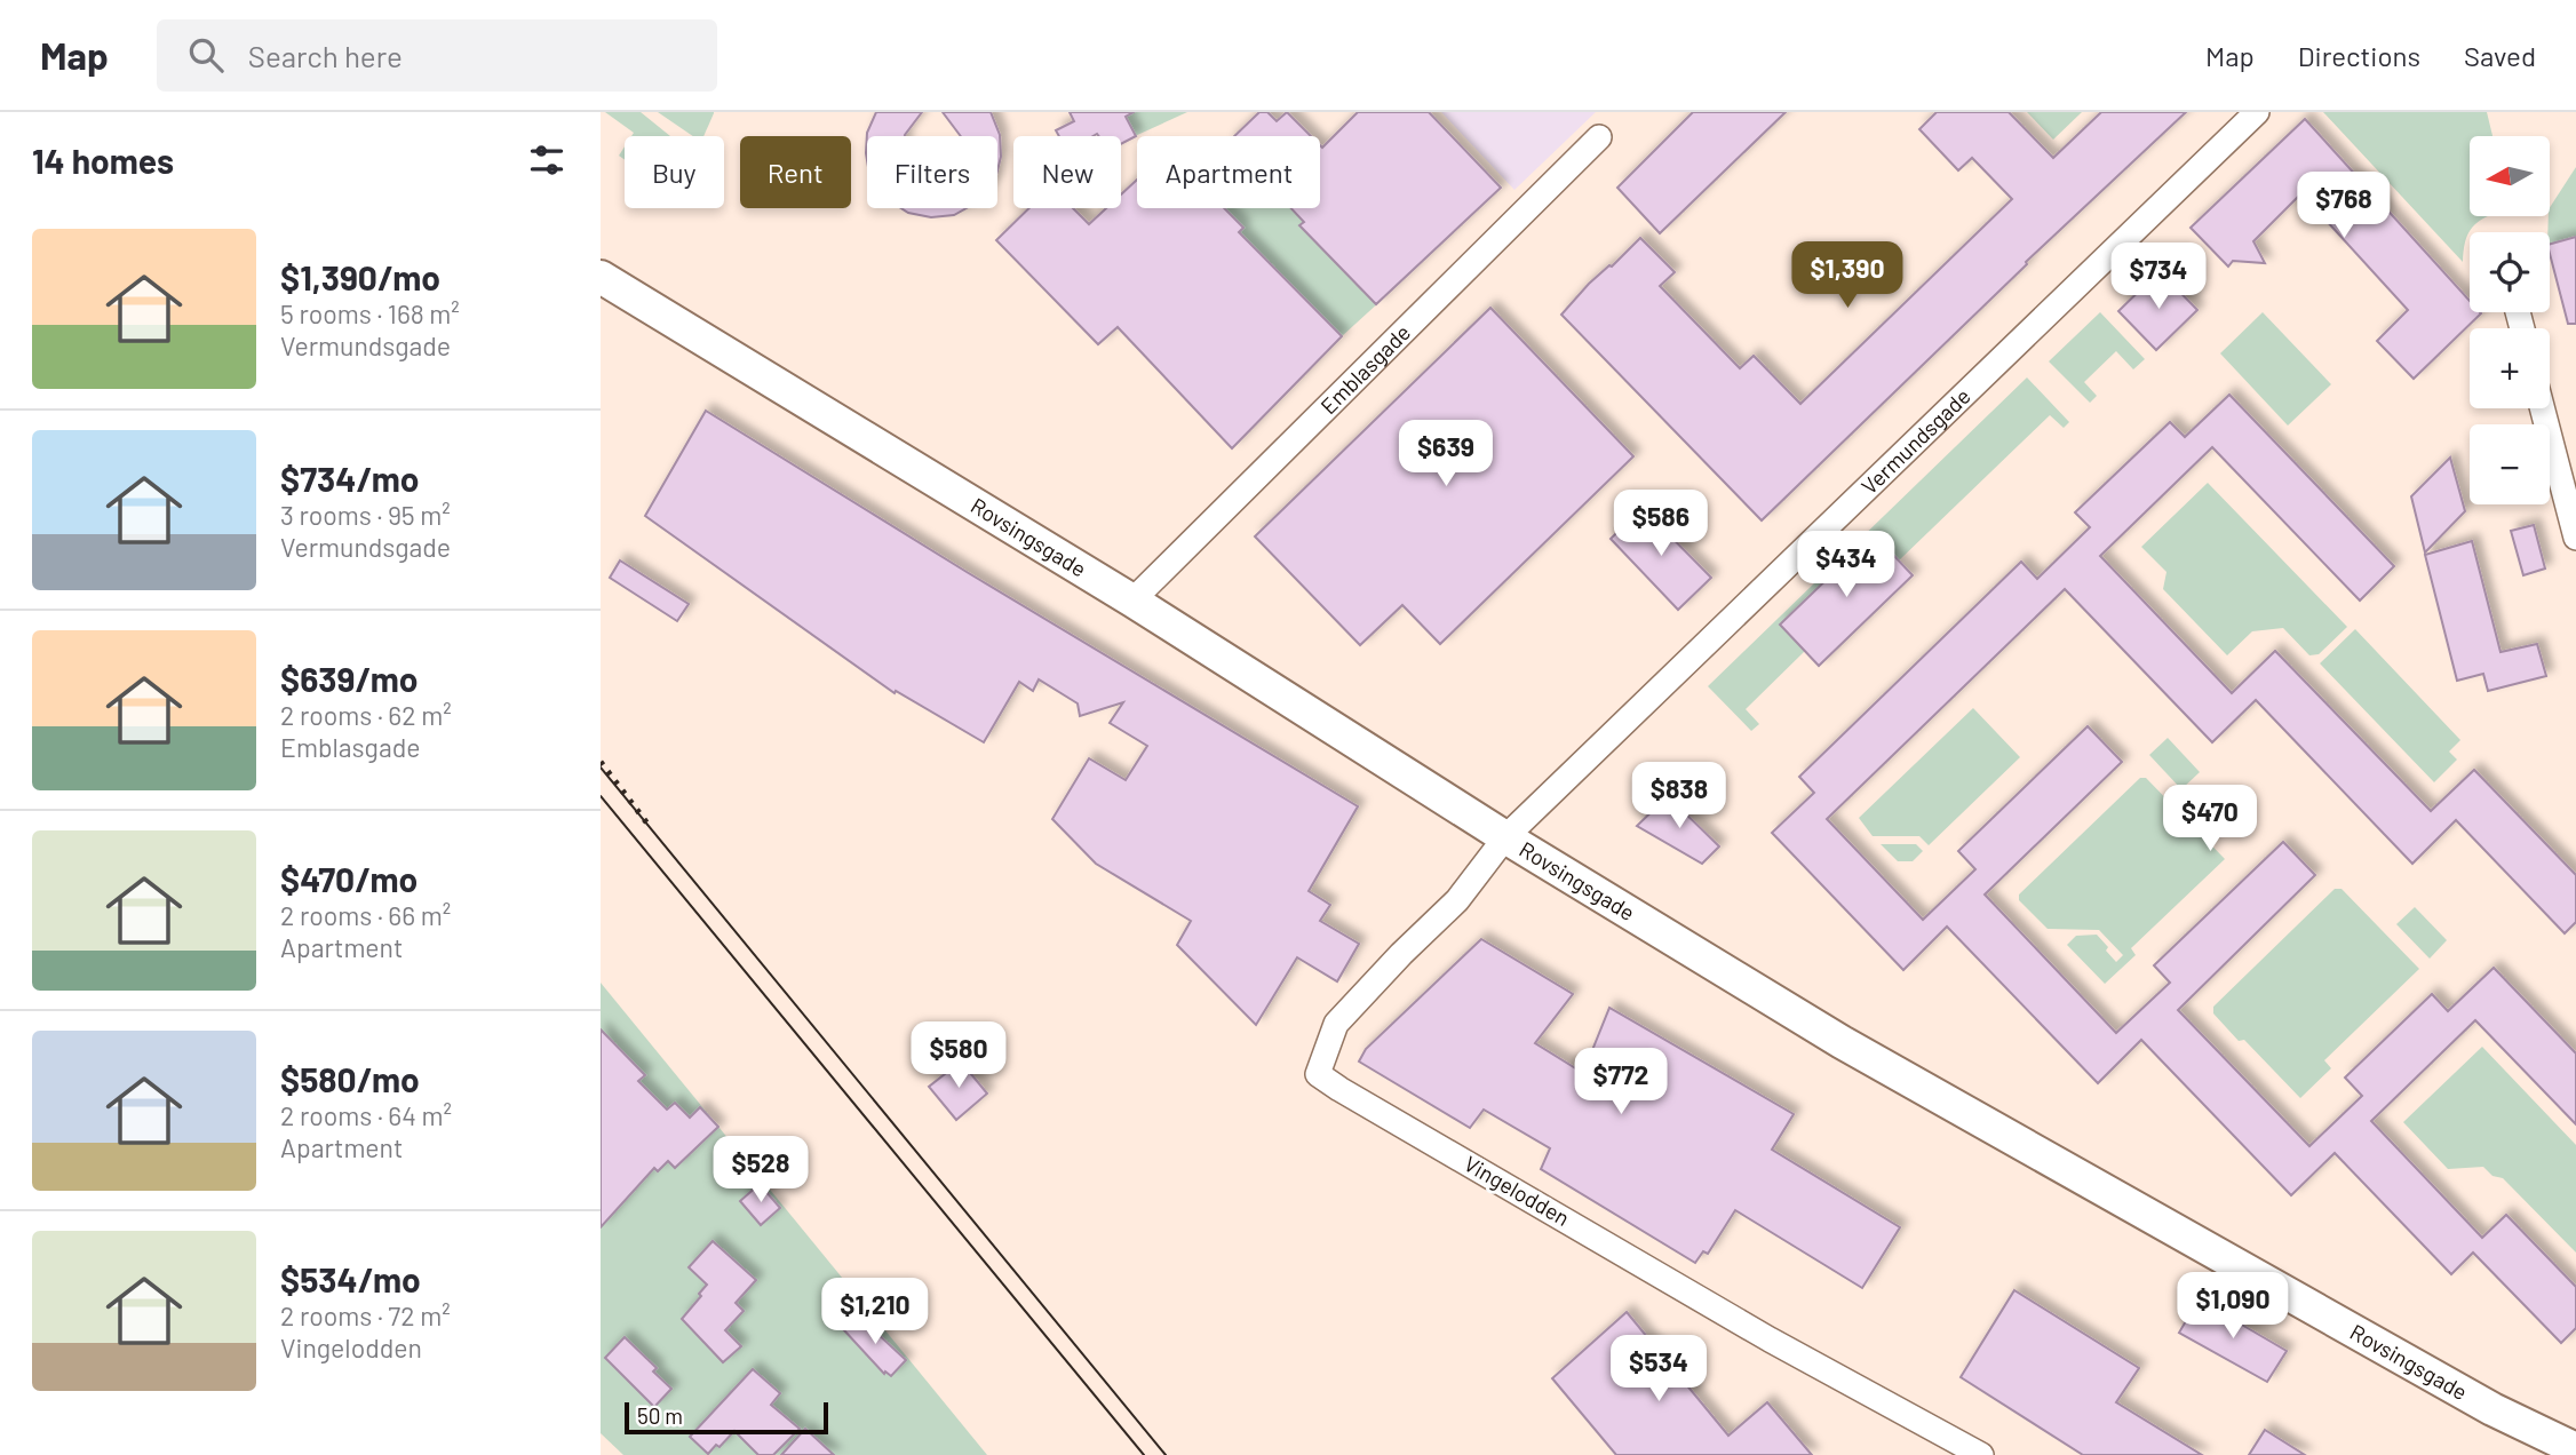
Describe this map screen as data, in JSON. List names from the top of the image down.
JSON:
{
  "streets": {
    "street": [
      "Emblasgade",
      "Vermundsgade",
      "Rovsingsgade",
      "Vingelodden"
    ]
  },
  "crossings": [
    ["Emblasgade", "Rovsingsgade"],
    ["Vermundsgade", "Rovsingsgade"],
    ["Vermundsgade", "Vingelodden"],
    ["Rovsingsgade", "Vingelodden"]
  ],
  "scale_bar": "50 m",
  "north": "left",
  "page": {
    "header": "Map",
    "search": "Search here",
    "nav": ["Map", "Directions", "Saved"],
    "heading": "14 homes",
    "map_buttons": ["+", "−"],
    "chip": [
      "Buy",
      "Rent",
      "Filters",
      "New",
      "Apartment"
    ],
    "price": [
      "$768",
      "$1,390",
      "$734",
      "$639",
      "$586",
      "$434",
      "$838",
      "$470",
      "$580",
      "$772",
      "$528",
      "$1,090",
      "$1,210",
      "$534"
    ],
    "list": [
      {
        "name": "$1,390/mo",
        "note": "5 rooms · 168 m² · Vermundsgade"
      },
      {
        "name": "$734/mo",
        "note": "3 rooms · 95 m² · Vermundsgade"
      },
      {
        "name": "$639/mo",
        "note": "2 rooms · 62 m² · Emblasgade"
      },
      {
        "name": "$470/mo",
        "note": "2 rooms · 66 m² · Apartment"
      },
      {
        "name": "$580/mo",
        "note": "2 rooms · 64 m² · Apartment"
      },
      {
        "name": "$534/mo",
        "note": "2 rooms · 72 m² · Vingelodden"
      }
    ],
    "scale": "50 m"
  }
}
